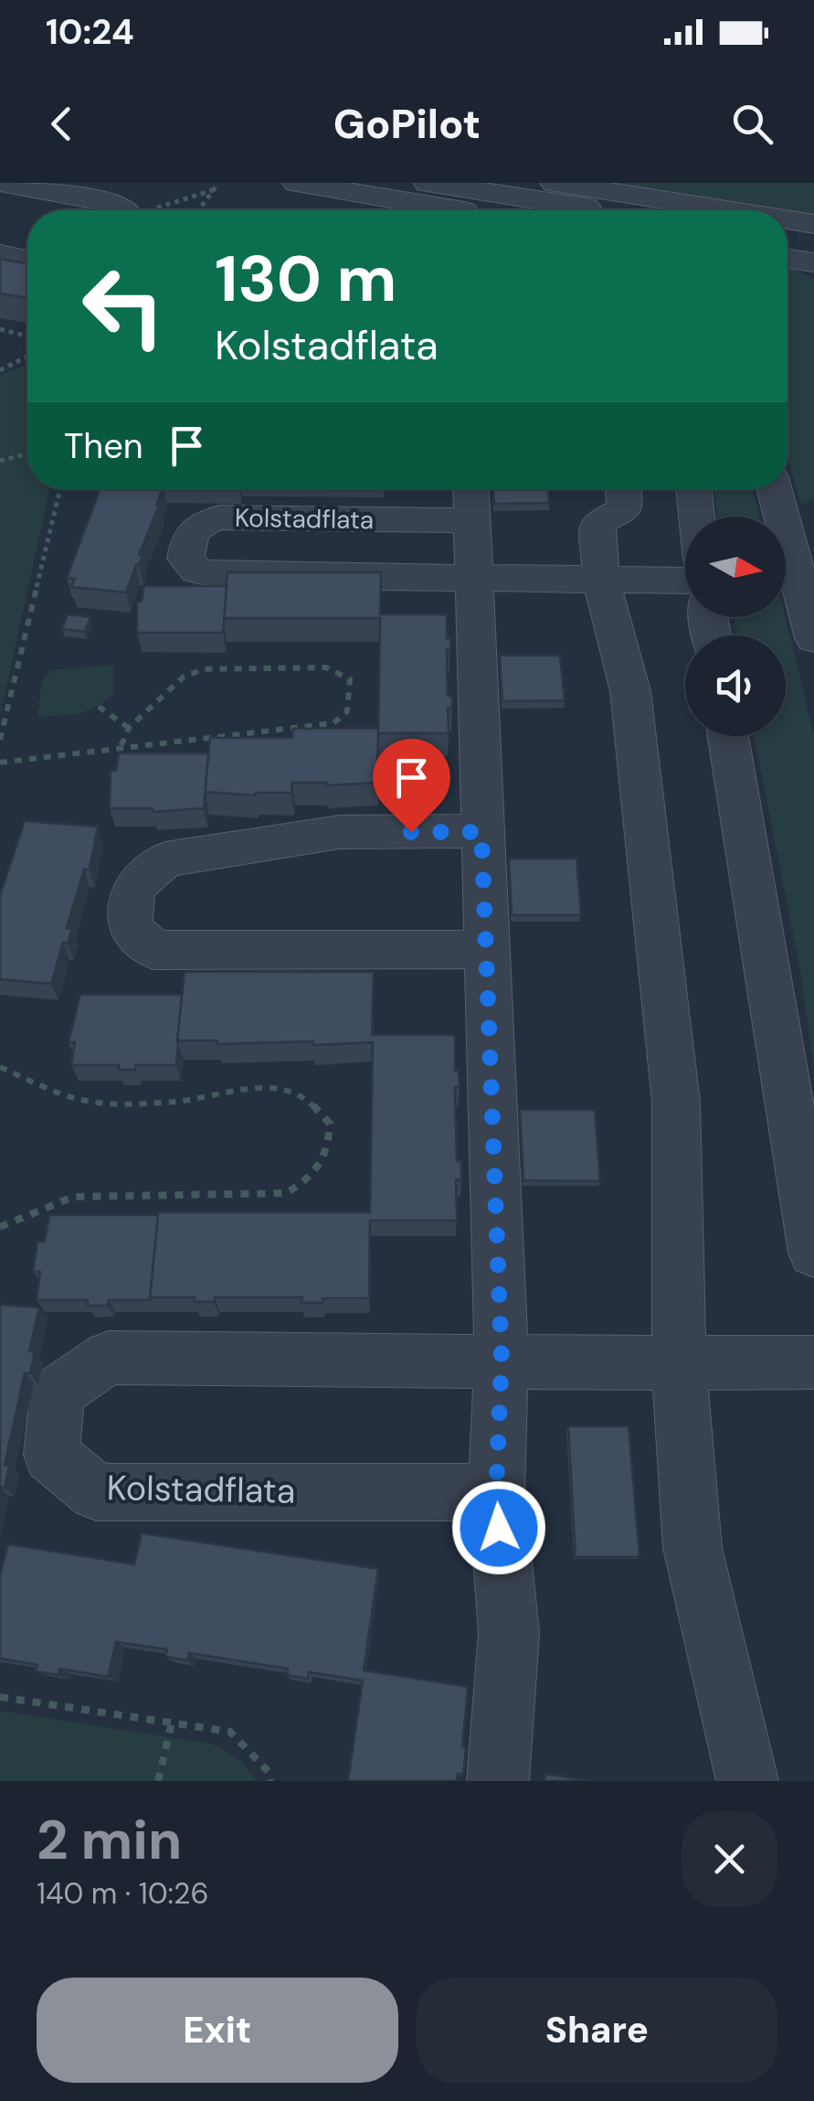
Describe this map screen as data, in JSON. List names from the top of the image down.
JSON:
{
  "streets": {
    "street": ["Kolstadflata"]
  },
  "north": "right",
  "page": {
    "status": "10:24",
    "header": "GoPilot",
    "turn": ["130 m", "Kolstadflata"],
    "then": "Then",
    "heading": ["2 min", "140 m · 10:26"],
    "buttons": ["Exit", "Share"]
  }
}
